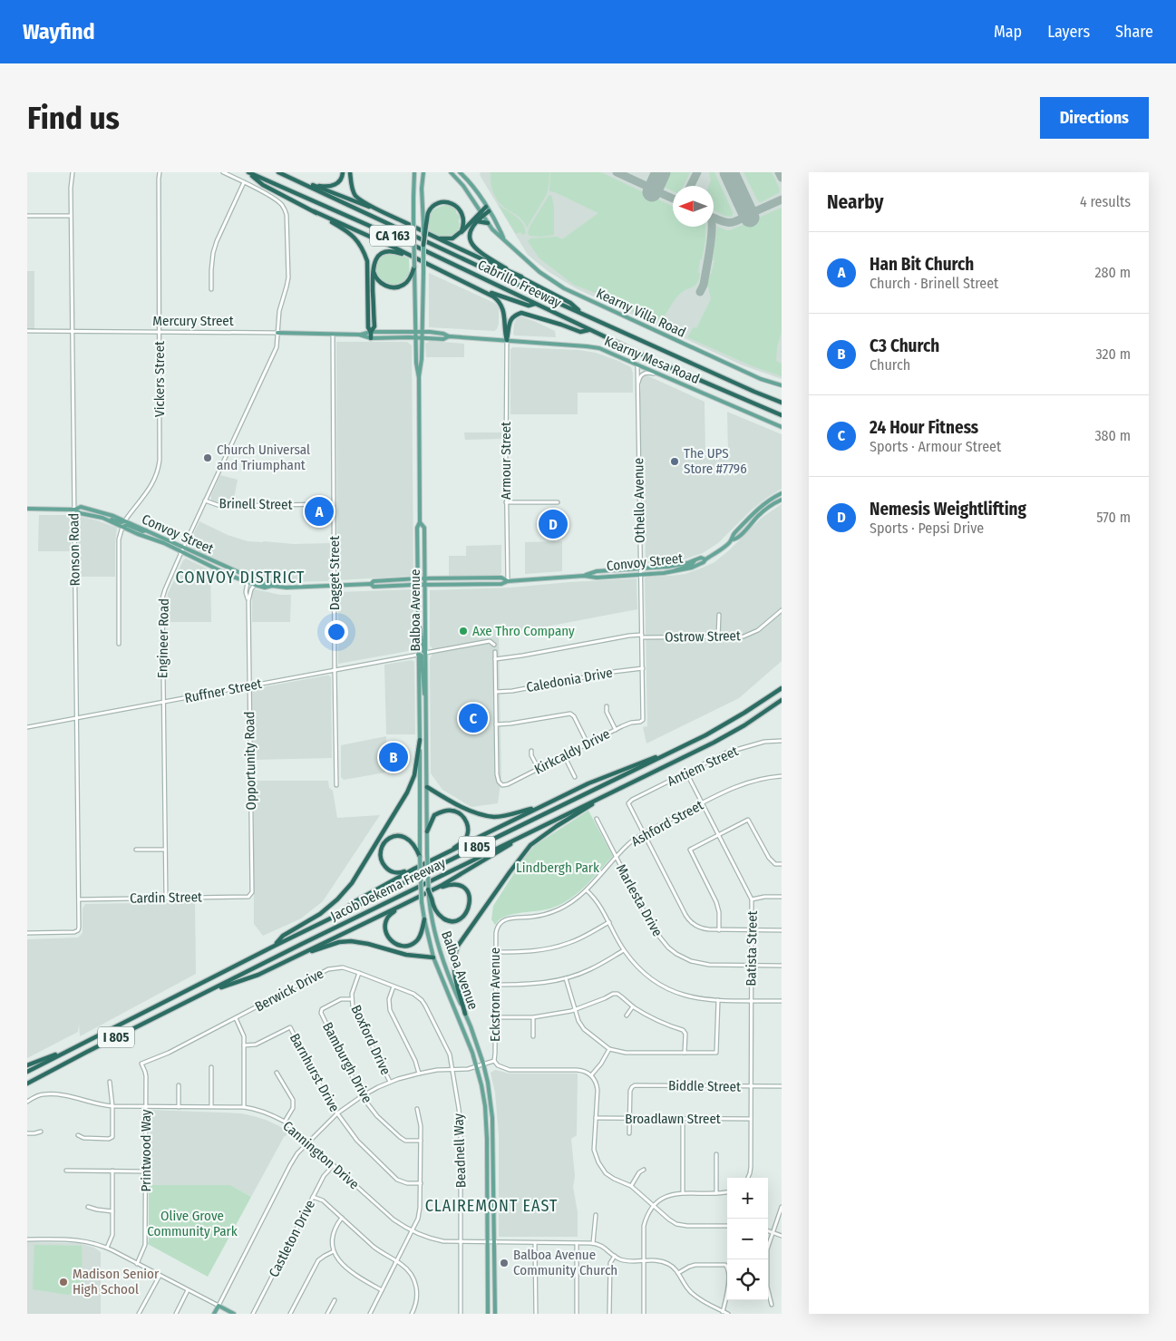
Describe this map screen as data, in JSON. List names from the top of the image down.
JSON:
{
  "streets": {
    "highway": [
      "CA 163",
      "Cabrillo Freeway",
      "I 805",
      "Jacob Dekema Freeway"
    ],
    "main road": [
      "Kearny Villa Road",
      "Mercury Street",
      "Kearny Mesa Road",
      "Convoy Street",
      "Balboa Avenue"
    ],
    "street": [
      "Vickers Street",
      "Armour Street",
      "Othello Avenue",
      "Brinell Street",
      "Ronson Road",
      "Dagget Street",
      "Ostrow Street",
      "Engineer Road",
      "Caledonia Drive",
      "Ruffner Street",
      "Kirkcaldy Drive",
      "Opportunity Road",
      "Antiem Street",
      "Ashford Street",
      "Cardin Street",
      "Marlesta Drive",
      "Batista Street",
      "Berwick Drive",
      "Eckstrom Avenue",
      "Boxford Drive",
      "Bamburgh Drive",
      "Barnhurst Drive",
      "Biddle Street",
      "Broadlawn Street",
      "Printwood Way",
      "Beadnell Way",
      "Cannington Drive",
      "Castleton Drive"
    ]
  },
  "crossings": [
    ["Mercury Street", "Kearny Mesa Road"],
    ["Mercury Street", "Vickers Street"],
    ["Mercury Street", "Armour Street"],
    ["Mercury Street", "Ronson Road"],
    ["Mercury Street", "Dagget Street"],
    ["Mercury Street", "Balboa Avenue"],
    ["Mercury Street", "Engineer Road"],
    ["Kearny Mesa Road", "Armour Street"],
    ["Kearny Mesa Road", "Othello Avenue"],
    ["Vickers Street", "Convoy Street"],
    ["Armour Street", "Convoy Street"],
    ["Othello Avenue", "Convoy Street"],
    ["Othello Avenue", "Ostrow Street"],
    ["Othello Avenue", "Caledonia Drive"],
    ["Othello Avenue", "Kirkcaldy Drive"],
    ["Brinell Street", "Dagget Street"],
    ["Brinell Street", "Engineer Road"],
    ["Convoy Street", "Ronson Road"],
    ["Convoy Street", "Dagget Street"],
    ["Convoy Street", "Balboa Avenue"],
    ["Convoy Street", "Engineer Road"],
    ["Convoy Street", "Opportunity Road"],
    ["Ronson Road", "Ruffner Street"],
    ["Ronson Road", "Cardin Street"],
    ["Dagget Street", "Ruffner Street"],
    ["Balboa Avenue", "Ruffner Street"],
    ["Balboa Avenue", "Cannington Drive"],
    ["Engineer Road", "Ruffner Street"],
    ["Engineer Road", "Cardin Street"],
    ["Ruffner Street", "Opportunity Road"],
    ["Opportunity Road", "Cardin Street"],
    ["Antiem Street", "Ashford Street"],
    ["Antiem Street", "Batista Street"],
    ["Ashford Street", "Marlesta Drive"],
    ["Ashford Street", "Batista Street"],
    ["Ashford Street", "Eckstrom Avenue"],
    ["Marlesta Drive", "Batista Street"],
    ["Batista Street", "Biddle Street"],
    ["Batista Street", "Broadlawn Street"],
    ["Berwick Drive", "Boxford Drive"],
    ["Berwick Drive", "Printwood Way"],
    ["Berwick Drive", "Beadnell Way"],
    ["Boxford Drive", "Bamburgh Drive"],
    ["Biddle Street", "Broadlawn Street"],
    ["Printwood Way", "Cannington Drive"],
    ["Beadnell Way", "Cannington Drive"],
    ["Cannington Drive", "Castleton Drive"]
  ],
  "districts": ["CONVOY DISTRICT", "CLAIREMONT EAST"],
  "parks": ["Lindbergh Park", "Olive Grove Community Park"],
  "places": [
    "Church Universal and Triumphant",
    "The UPS Store #7796",
    "Axe Thro Company",
    "Balboa Avenue Community Church",
    "Madison Senior High School"
  ],
  "north": "left",
  "page": {
    "header": "Wayfind",
    "nav": ["Map", "Layers", "Share"],
    "buttons": "Directions",
    "title": "Find us",
    "heading": ["Nearby", "4 results"],
    "list": [
      {
        "mark": "A",
        "name": "Han Bit Church",
        "note": "Church · Brinell Street",
        "value": "280 m"
      },
      {
        "mark": "B",
        "name": "C3 Church",
        "note": "Church",
        "value": "320 m"
      },
      {
        "mark": "C",
        "name": "24 Hour Fitness",
        "note": "Sports · Armour Street",
        "value": "380 m"
      },
      {
        "mark": "D",
        "name": "Nemesis Weightlifting",
        "note": "Sports · Pepsi Drive",
        "value": "570 m"
      }
    ],
    "pins": [
      "A",
      "D",
      "C",
      "B"
    ],
    "map_buttons": ["+", "−"]
  }
}
